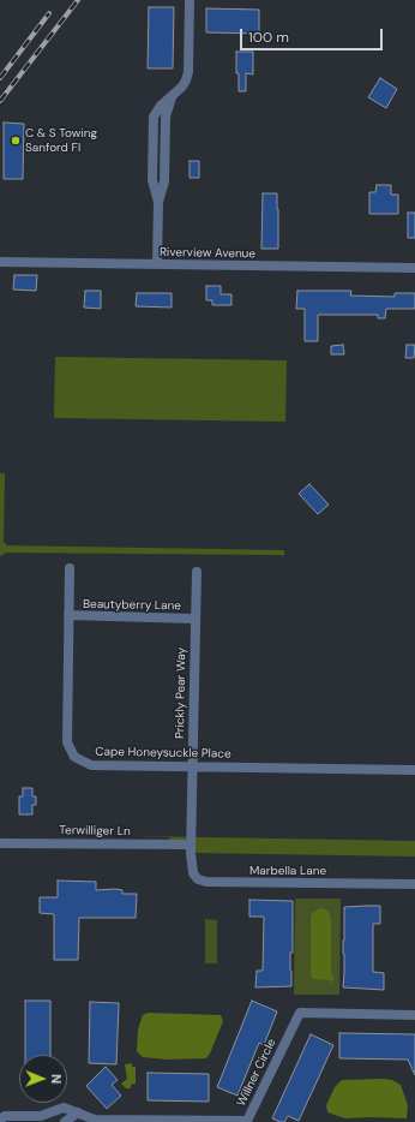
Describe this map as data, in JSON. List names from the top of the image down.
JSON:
{
  "streets": {
    "street": [
      "Riverview Avenue",
      "Beautyberry Lane",
      "Prickly Pear Way",
      "Cape Honeysuckle Place",
      "Terwilliger Ln",
      "Marbella Lane",
      "Willner Circle"
    ]
  },
  "crossings": [
    ["Beautyberry Lane", "Prickly Pear Way"],
    ["Beautyberry Lane", "Cape Honeysuckle Place"],
    ["Prickly Pear Way", "Cape Honeysuckle Place"],
    ["Prickly Pear Way", "Terwilliger Ln"],
    ["Prickly Pear Way", "Marbella Lane"],
    ["Terwilliger Ln", "Marbella Lane"]
  ],
  "places": ["C & S Towing Sanford Fl"],
  "scale_bar": "100 m",
  "north": "right"
}
